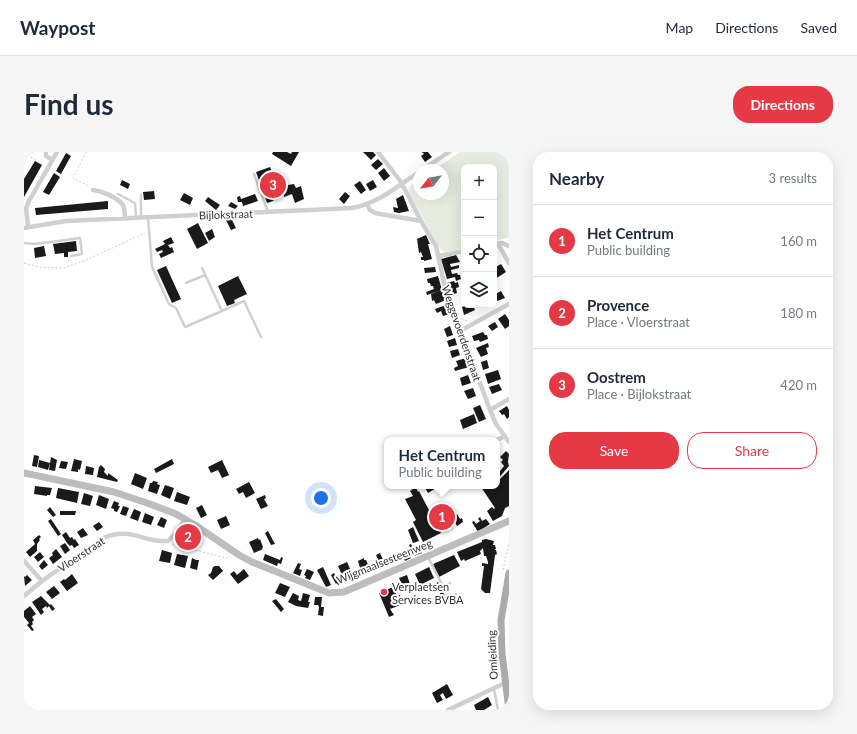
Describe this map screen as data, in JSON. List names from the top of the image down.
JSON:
{
  "streets": {
    "main road": ["Omleiding"],
    "street": [
      "Bijlokstraat",
      "Weggevoerdenstraat",
      "Vloerstraat",
      "Wijgmaalsesteenweg"
    ]
  },
  "crossings": [
    ["Bijlokstraat", "Weggevoerdenstraat"]
  ],
  "places": ["Verplaetsen Services BVBA"],
  "north": "bottom left",
  "page": {
    "header": "Waypost",
    "nav": ["Map", "Directions", "Saved"],
    "buttons": [
      "Directions",
      ["Save", "Share"]
    ],
    "title": "Find us",
    "heading": ["Nearby", "3 results"],
    "map_buttons": ["+", "−"],
    "pins": ["3", "1", "2"],
    "list": [
      {
        "mark": "1",
        "name": "Het Centrum",
        "note": "Public building",
        "value": "160 m"
      },
      {
        "mark": "2",
        "name": "Provence",
        "note": "Place · Vloerstraat",
        "value": "180 m"
      },
      {
        "mark": "3",
        "name": "Oostrem",
        "note": "Place · Bijlokstraat",
        "value": "420 m"
      }
    ],
    "popup": ["Het Centrum", "Public building"]
  }
}
